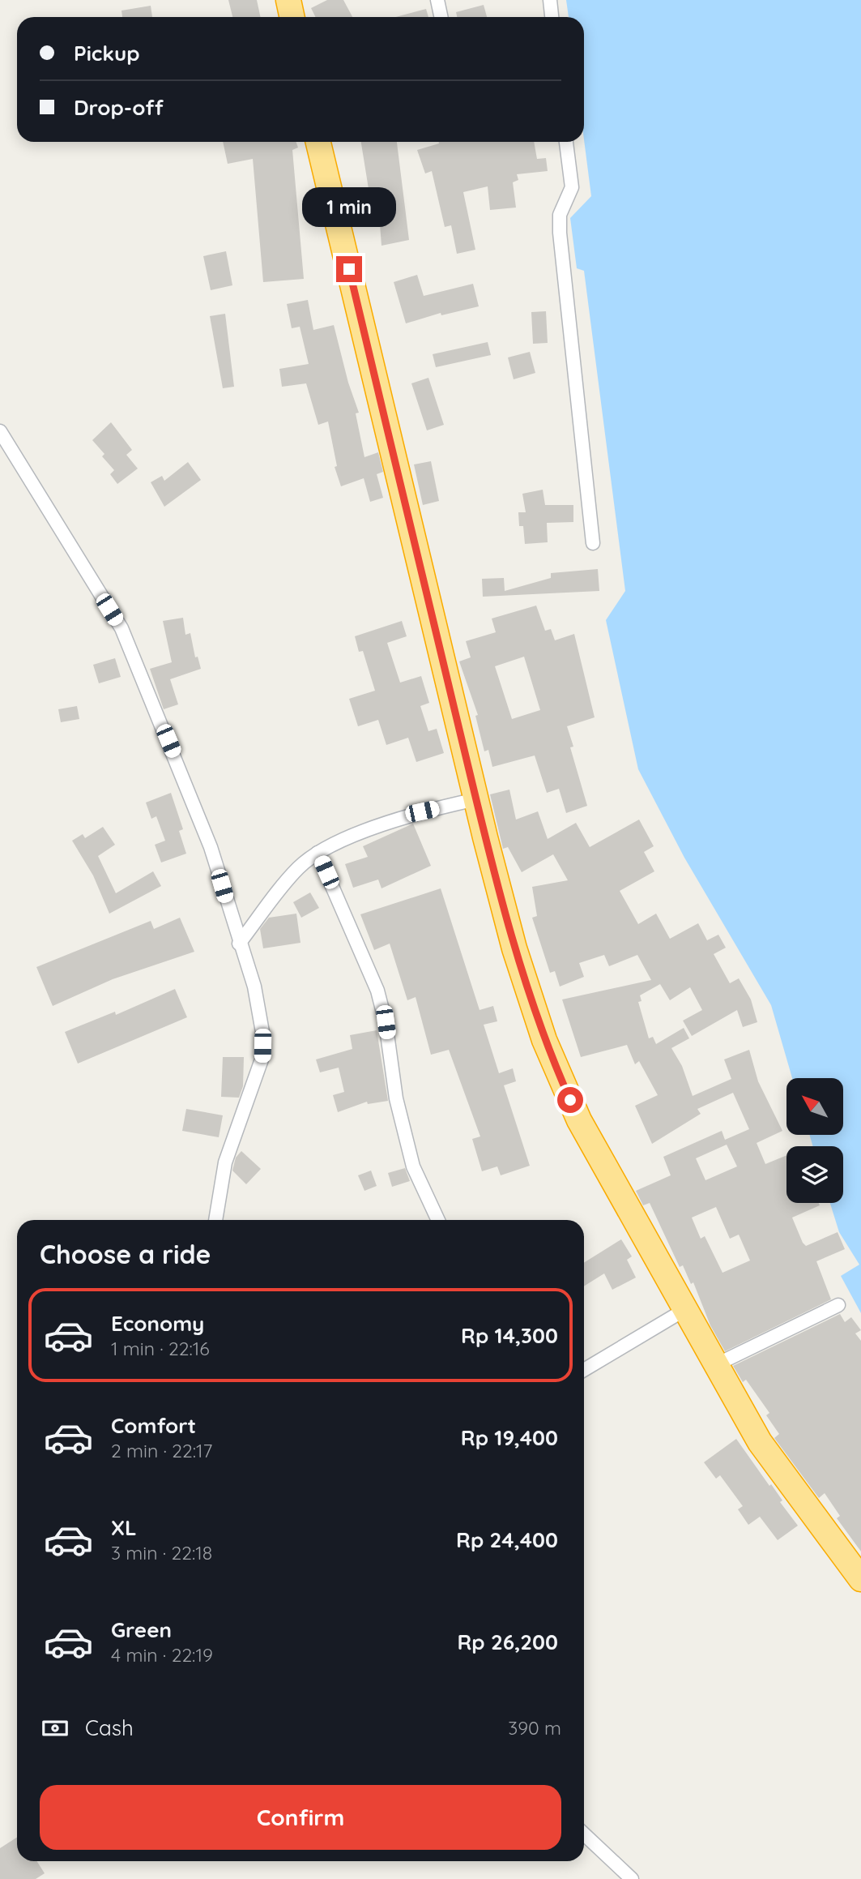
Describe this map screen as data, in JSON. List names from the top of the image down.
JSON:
{
  "north": "top left",
  "page": {
    "banner": ["Pickup", "Drop-off"],
    "bubble": "1 min",
    "heading": "Choose a ride",
    "list": [
      {
        "name": "Economy",
        "note": "1 min · 22:16",
        "value": "Rp 14,300"
      },
      {
        "name": "Comfort",
        "note": "2 min · 22:17",
        "value": "Rp 19,400"
      },
      {
        "name": "XL",
        "note": "3 min · 22:18",
        "value": "Rp 24,400"
      },
      {
        "name": "Green",
        "note": "4 min · 22:19",
        "value": "Rp 26,200"
      }
    ],
    "pay": ["Cash", "390 m"],
    "buttons": "Confirm"
  }
}
